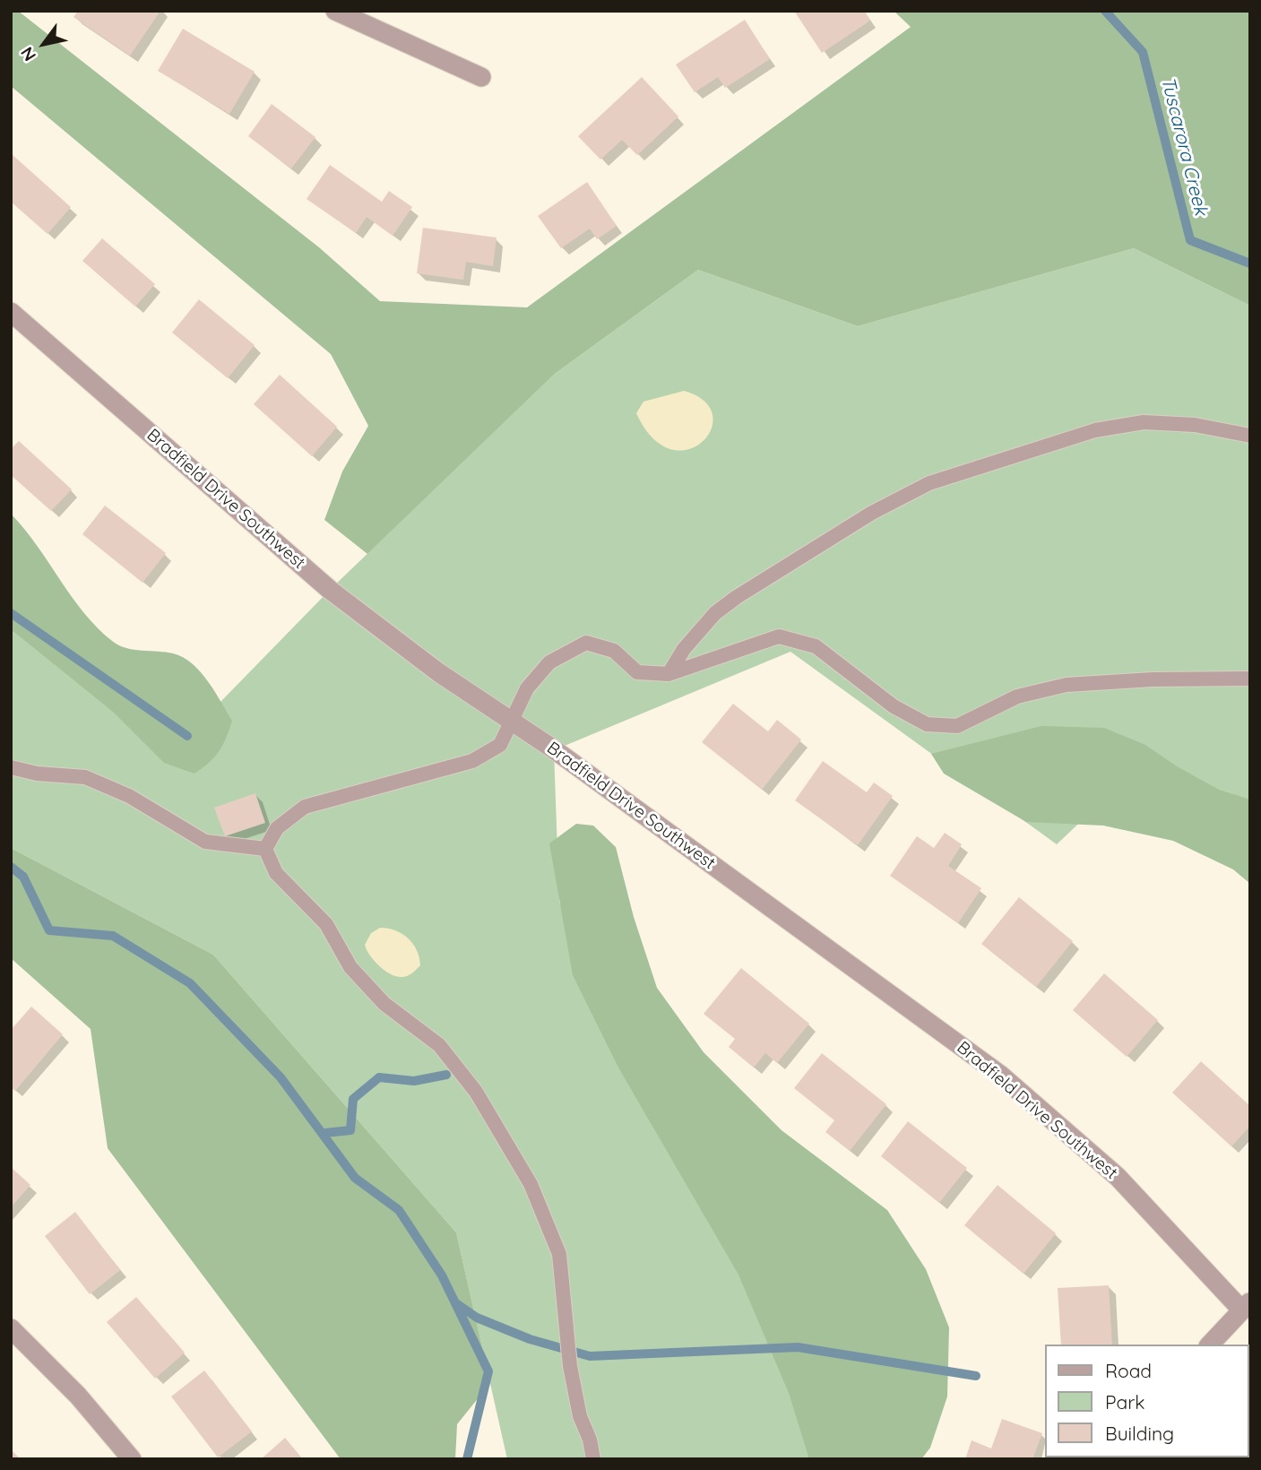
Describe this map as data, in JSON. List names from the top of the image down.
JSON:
{
  "streets": {
    "street": ["Bradfield Drive Southwest"]
  },
  "water": ["Tuscarora Creek"],
  "legend": ["Road", "Park", "Building"],
  "north": "bottom left"
}
